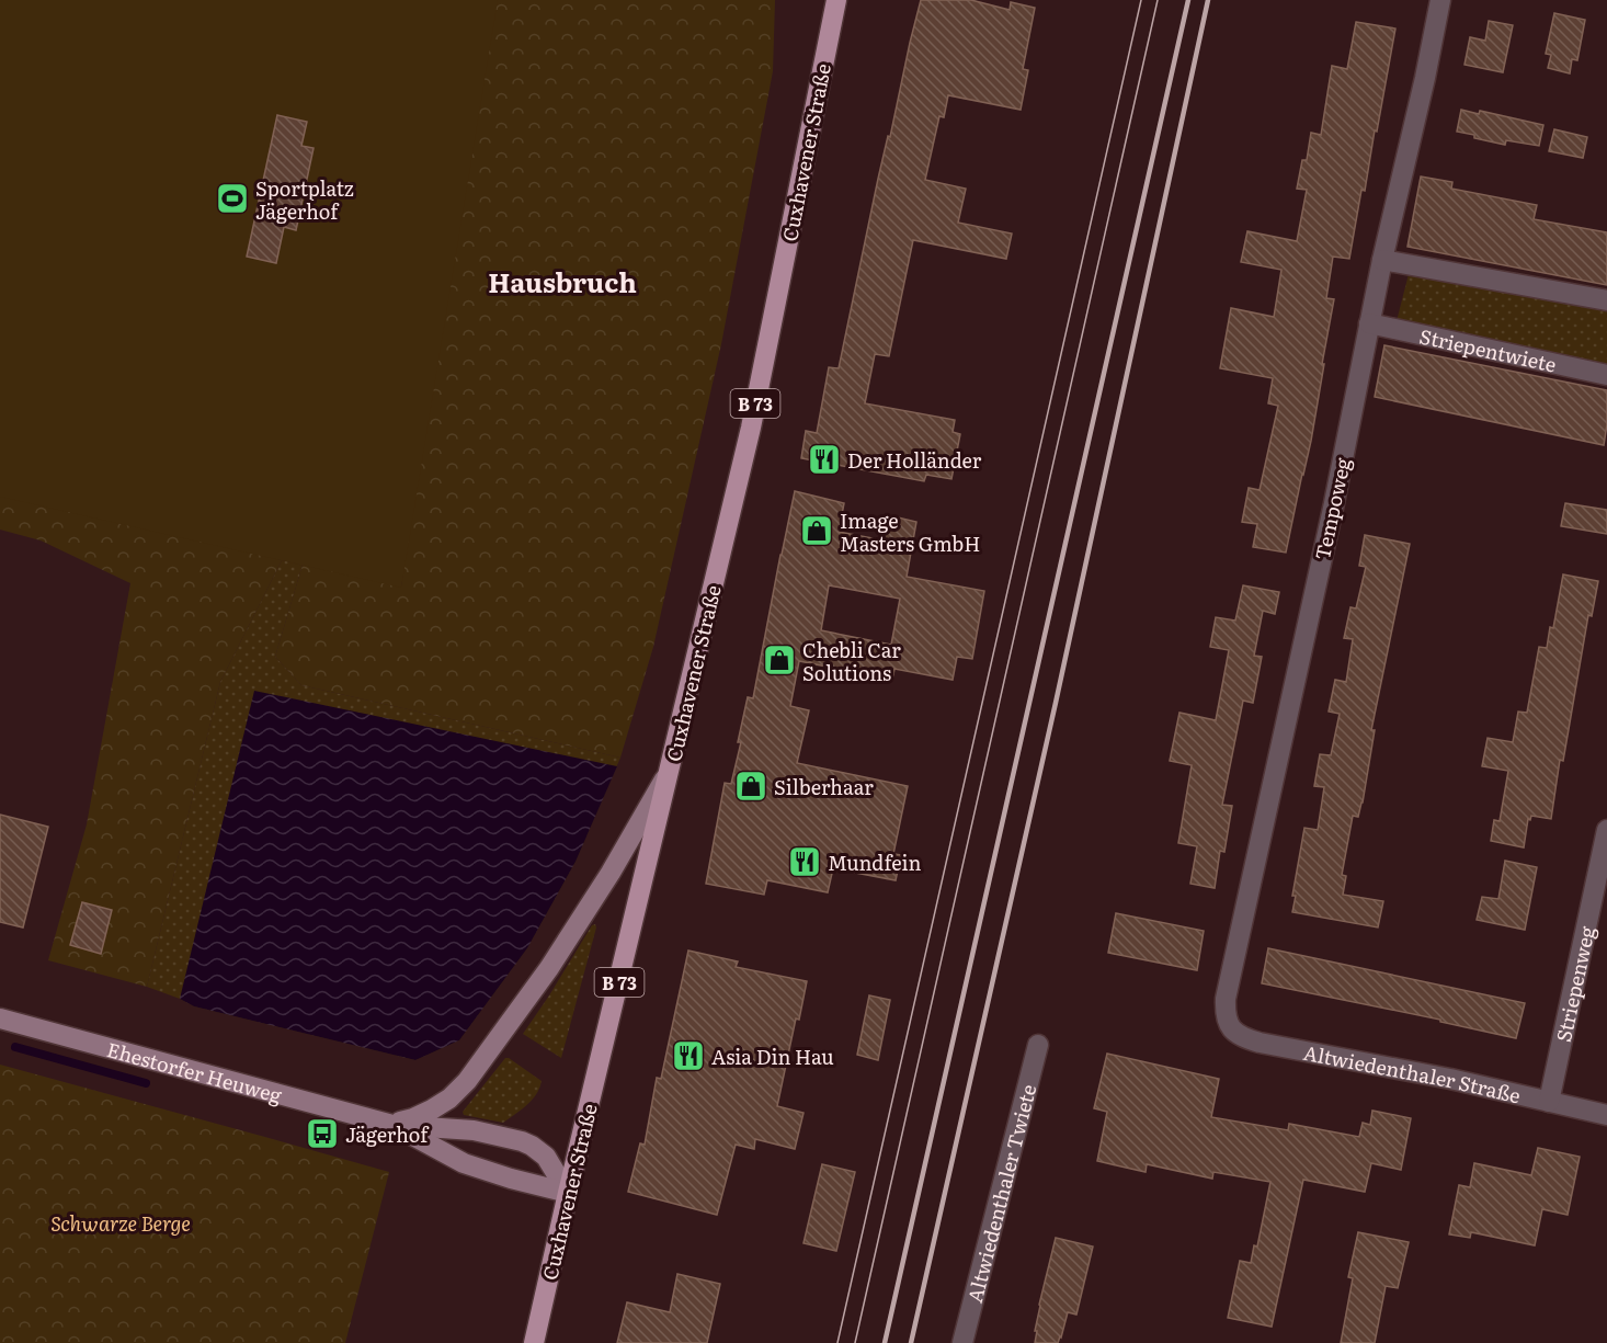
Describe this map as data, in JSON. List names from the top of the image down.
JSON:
{
  "streets": {
    "main road": ["Cuxhavener Straße", "B 73", "Ehestorfer Heuweg"],
    "street": [
      "Striepentwiete",
      "Tempoweg",
      "Striepenweg",
      "Altwiedenthaler Straße",
      "Altwiedenthaler Twiete"
    ]
  },
  "crossings": [
    ["Cuxhavener Straße", "Ehestorfer Heuweg"],
    ["Striepentwiete", "Tempoweg"],
    ["Tempoweg", "Altwiedenthaler Straße"],
    ["Striepenweg", "Altwiedenthaler Straße"]
  ],
  "districts": ["Hausbruch"],
  "parks": ["Schwarze Berge"],
  "places": {
    "sports": ["Sportplatz Jägerhof"],
    "restaurant": ["Der Holländer", "Mundfein", "Asia Din Hau"],
    "shop": ["Image Masters GmbH", "Chebli Car Solutions", "Silberhaar"],
    "bus stop": ["Jägerhof"]
  }
}
